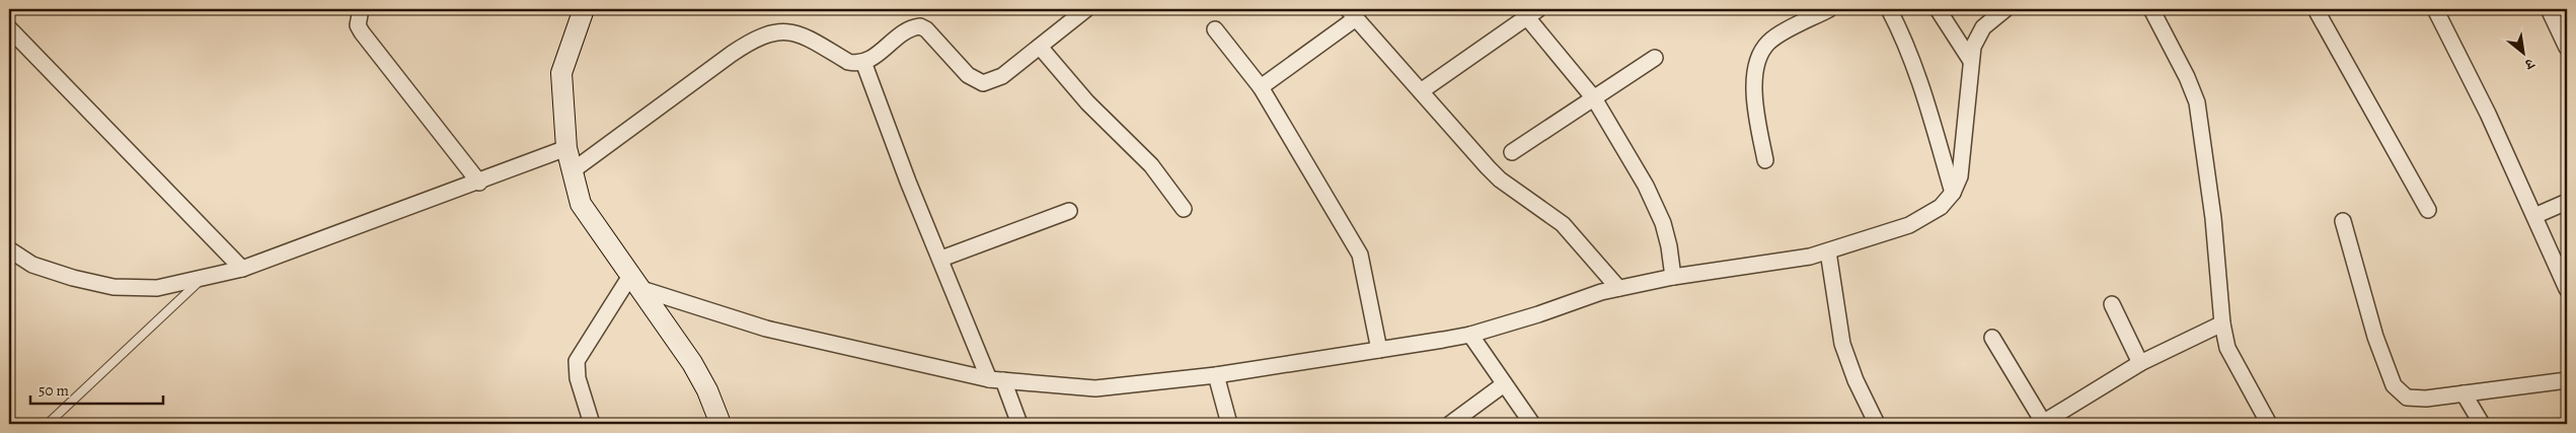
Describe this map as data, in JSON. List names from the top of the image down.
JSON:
{
  "scale_bar": "50 m",
  "north": "bottom right"
}
